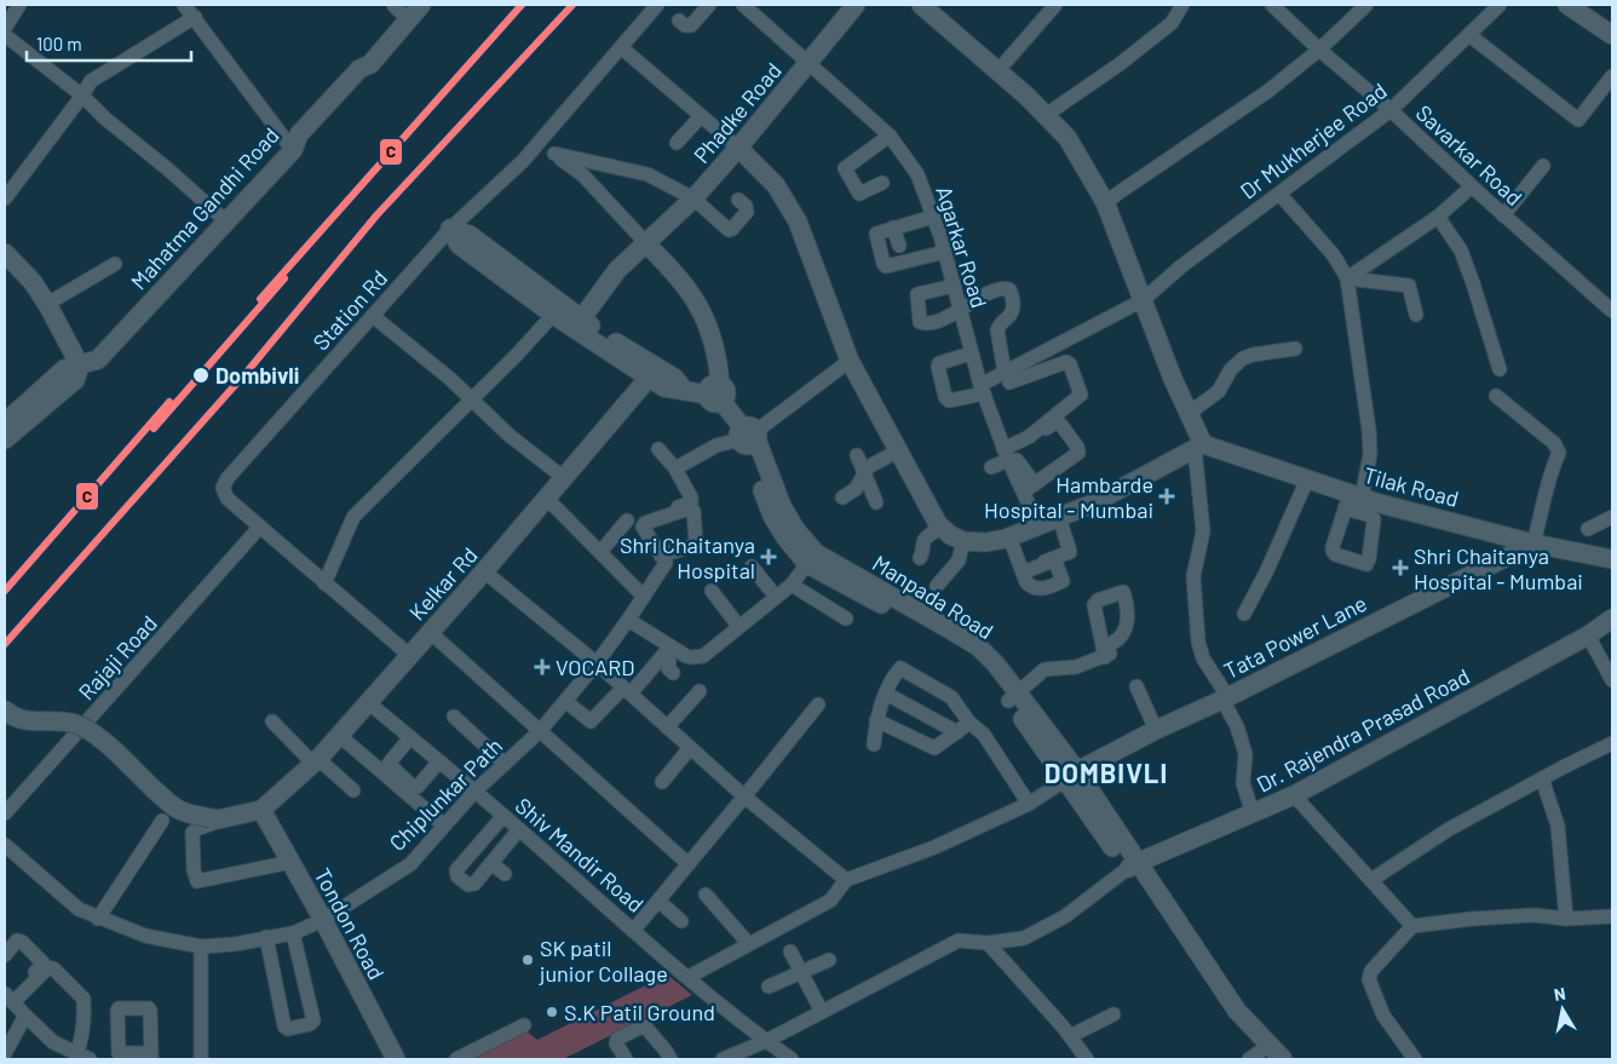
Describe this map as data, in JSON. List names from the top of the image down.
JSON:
{
  "streets": {
    "street": [
      "Phadke Road",
      "Dr Mukherjee Road",
      "Savarkar Road",
      "Mahatma Gandhi Road",
      "Agarkar Road",
      "Station Rd",
      "Tilak Road",
      "Kelkar Rd",
      "Manpada Road",
      "Tata Power Lane",
      "Rajaji Road",
      "Dr. Rajendra Prasad Road",
      "Chiplunkar Path",
      "Shiv Mandir Road",
      "Tondon Road"
    ]
  },
  "crossings": [
    ["Phadke Road", "Agarkar Road"],
    ["Dr Mukherjee Road", "Savarkar Road"],
    ["Station Rd", "Rajaji Road"],
    ["Tilak Road", "Tata Power Lane"],
    ["Kelkar Rd", "Shiv Mandir Road"],
    ["Kelkar Rd", "Tondon Road"],
    ["Manpada Road", "Tata Power Lane"],
    ["Manpada Road", "Dr. Rajendra Prasad Road"],
    ["Tata Power Lane", "Shiv Mandir Road"],
    ["Chiplunkar Path", "Shiv Mandir Road"],
    ["Chiplunkar Path", "Tondon Road"]
  ],
  "districts": ["DOMBIVLI"],
  "places": {
    "other": ["Dombivli", "SK patil junior Collage", "S.K Patil Ground"],
    "health": [
      "Hambarde Hospital - Mumbai",
      "Shri Chaitanya Hospital",
      "Shri Chaitanya Hospital - Mumbai",
      "VOCARD"
    ]
  },
  "lines": ["transit line C"],
  "scale_bar": "100 m",
  "north": "top"
}
